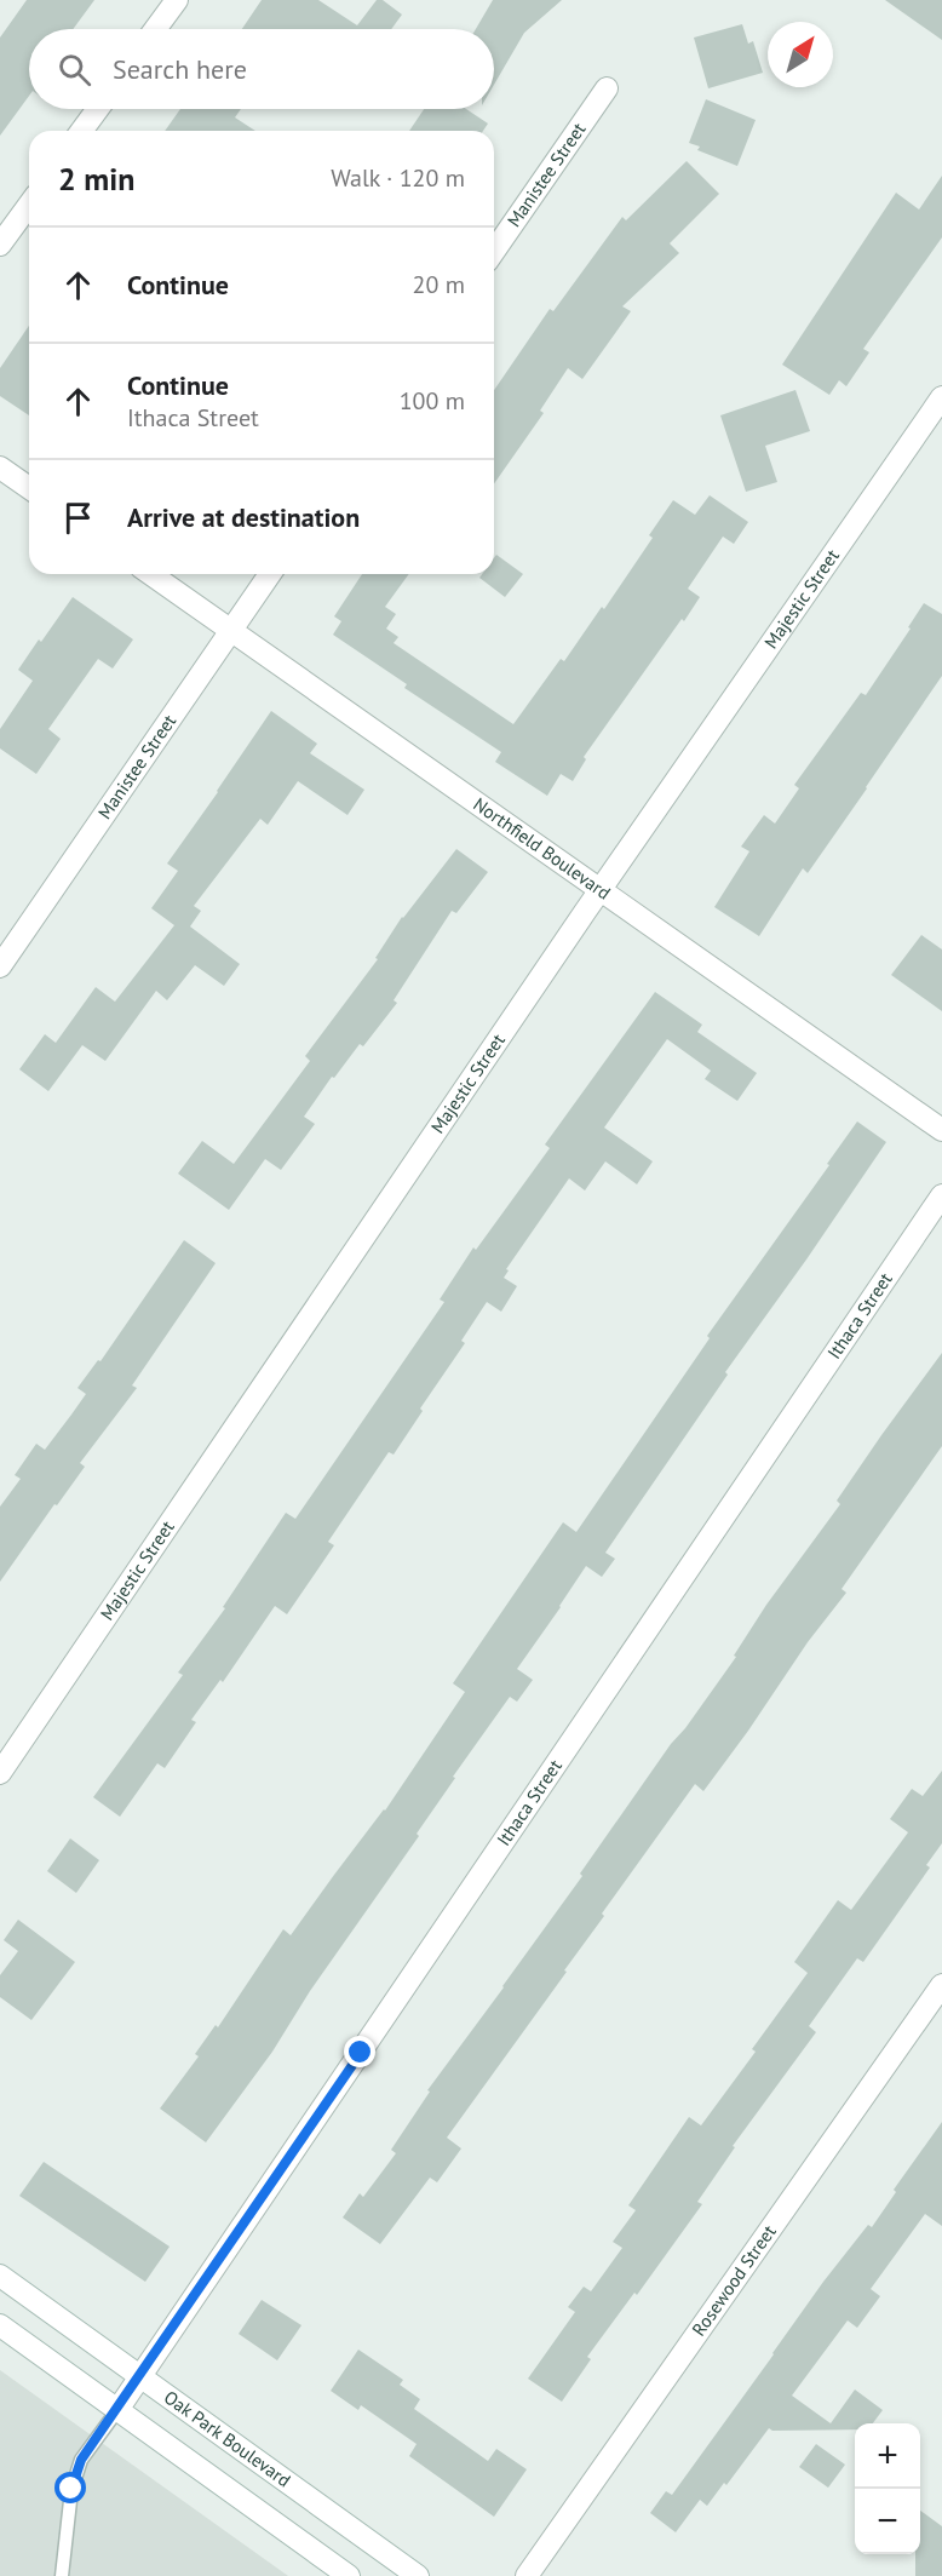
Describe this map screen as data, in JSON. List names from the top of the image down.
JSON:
{
  "streets": {
    "street": [
      "Manistee Street",
      "Majestic Street",
      "Northfield Boulevard",
      "Ithaca Street",
      "Rosewood Street",
      "Oak Park Boulevard"
    ]
  },
  "crossings": [
    ["Manistee Street", "Northfield Boulevard"],
    ["Majestic Street", "Northfield Boulevard"],
    ["Ithaca Street", "Oak Park Boulevard"]
  ],
  "north": "top right",
  "page": {
    "search": "Search here",
    "heading": ["2 min", "Walk · 120 m"],
    "list": [
      ["Continue", "20 m"],
      ["Continue", "Ithaca Street", "100 m"],
      "Arrive at destination"
    ],
    "map_buttons": ["+", "−"]
  }
}
